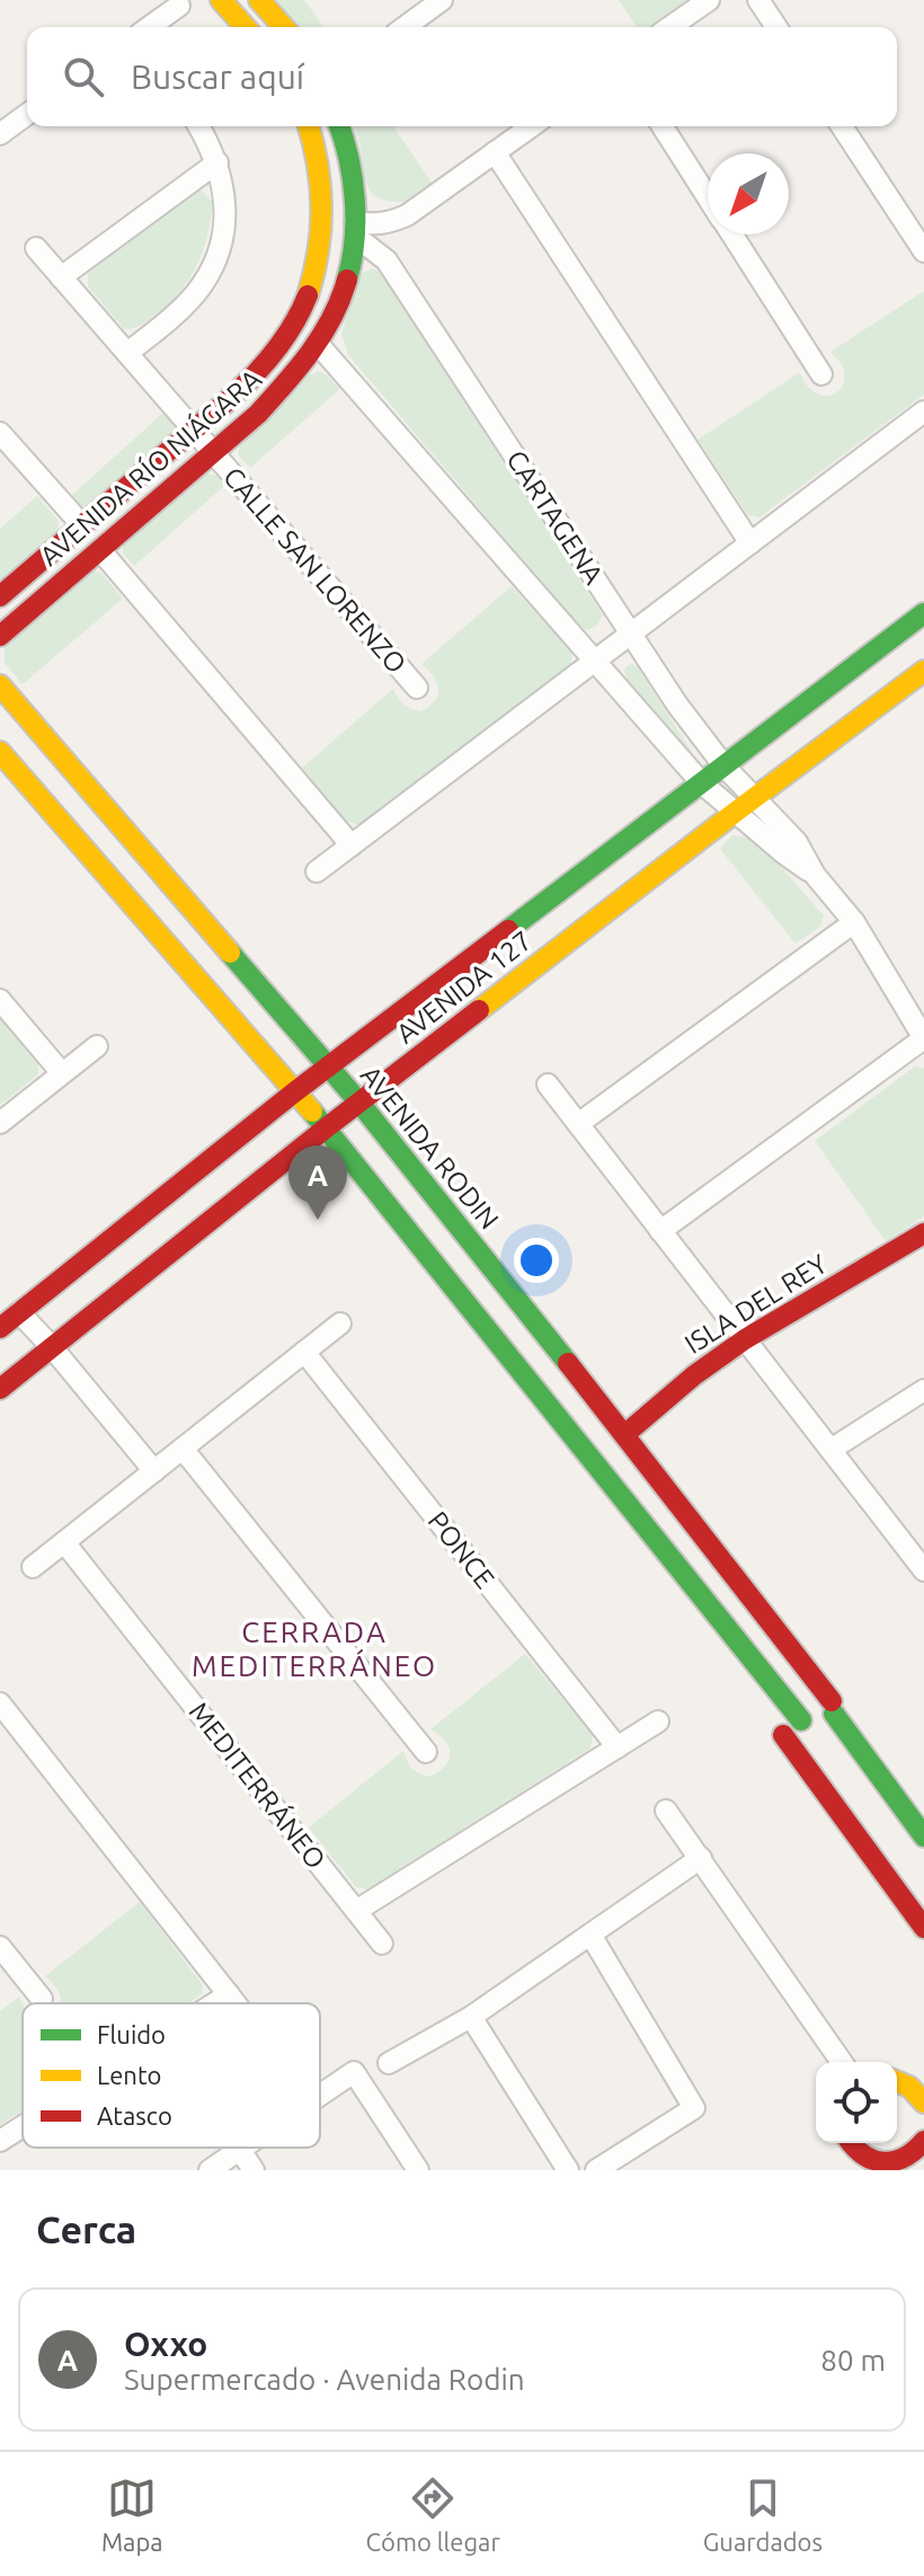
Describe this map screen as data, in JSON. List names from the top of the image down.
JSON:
{
  "streets": {
    "street": [
      "AVENIDA RÍO NIÁGARA",
      "CARTAGENA",
      "CALLE SAN LORENZO",
      "AVENIDA 127",
      "AVENIDA RODIN",
      "ISLA DEL REY",
      "PONCE",
      "MEDITERRÁNEO"
    ]
  },
  "crossings": [
    ["AVENIDA RÍO NIÁGARA", "CARTAGENA"],
    ["AVENIDA RÍO NIÁGARA", "CALLE SAN LORENZO"],
    ["CARTAGENA", "AVENIDA 127"],
    ["AVENIDA 127", "AVENIDA RODIN"],
    ["AVENIDA RODIN", "ISLA DEL REY"]
  ],
  "districts": ["CERRADA MEDITERRÁNEO"],
  "legend": ["Fluido", "Lento", "Atasco"],
  "north": "bottom left",
  "page": {
    "search": "Buscar aquí",
    "pins": "A",
    "heading": "Cerca",
    "list": [
      {
        "mark": "A",
        "name": "Oxxo",
        "note": "Supermercado · Avenida Rodin",
        "value": "80 m"
      }
    ],
    "nav": ["Mapa", "Cómo llegar", "Guardados"]
  }
}
